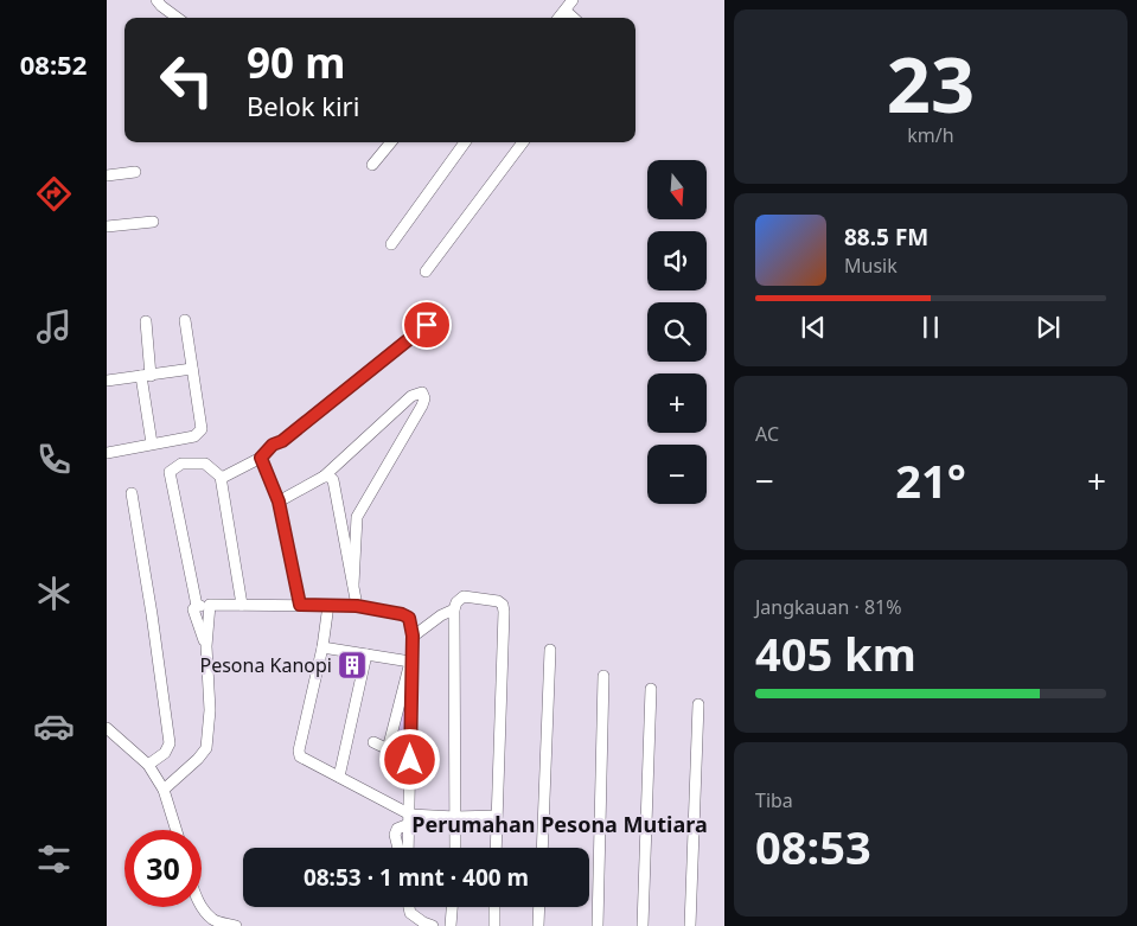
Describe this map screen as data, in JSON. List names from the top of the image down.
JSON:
{
  "districts": ["Perumahan Pesona Mutiara"],
  "places": {
    "building": ["Pesona Kanopi"]
  },
  "north": "bottom",
  "page": {
    "tabs": "08:52",
    "tile": [
      ["23", "km/h"],
      "AC",
      ["Jangkauan · 81%", "405 km"],
      ["Tiba", "08:53"]
    ],
    "turn": ["90 m", "Belok kiri"],
    "map_buttons": ["+", "−"],
    "song": ["88.5 FM", "Musik"],
    "heat": ["−", "21°", "+"],
    "limit": "30",
    "trip": "08:53 · 1 mnt · 400 m"
  }
}
